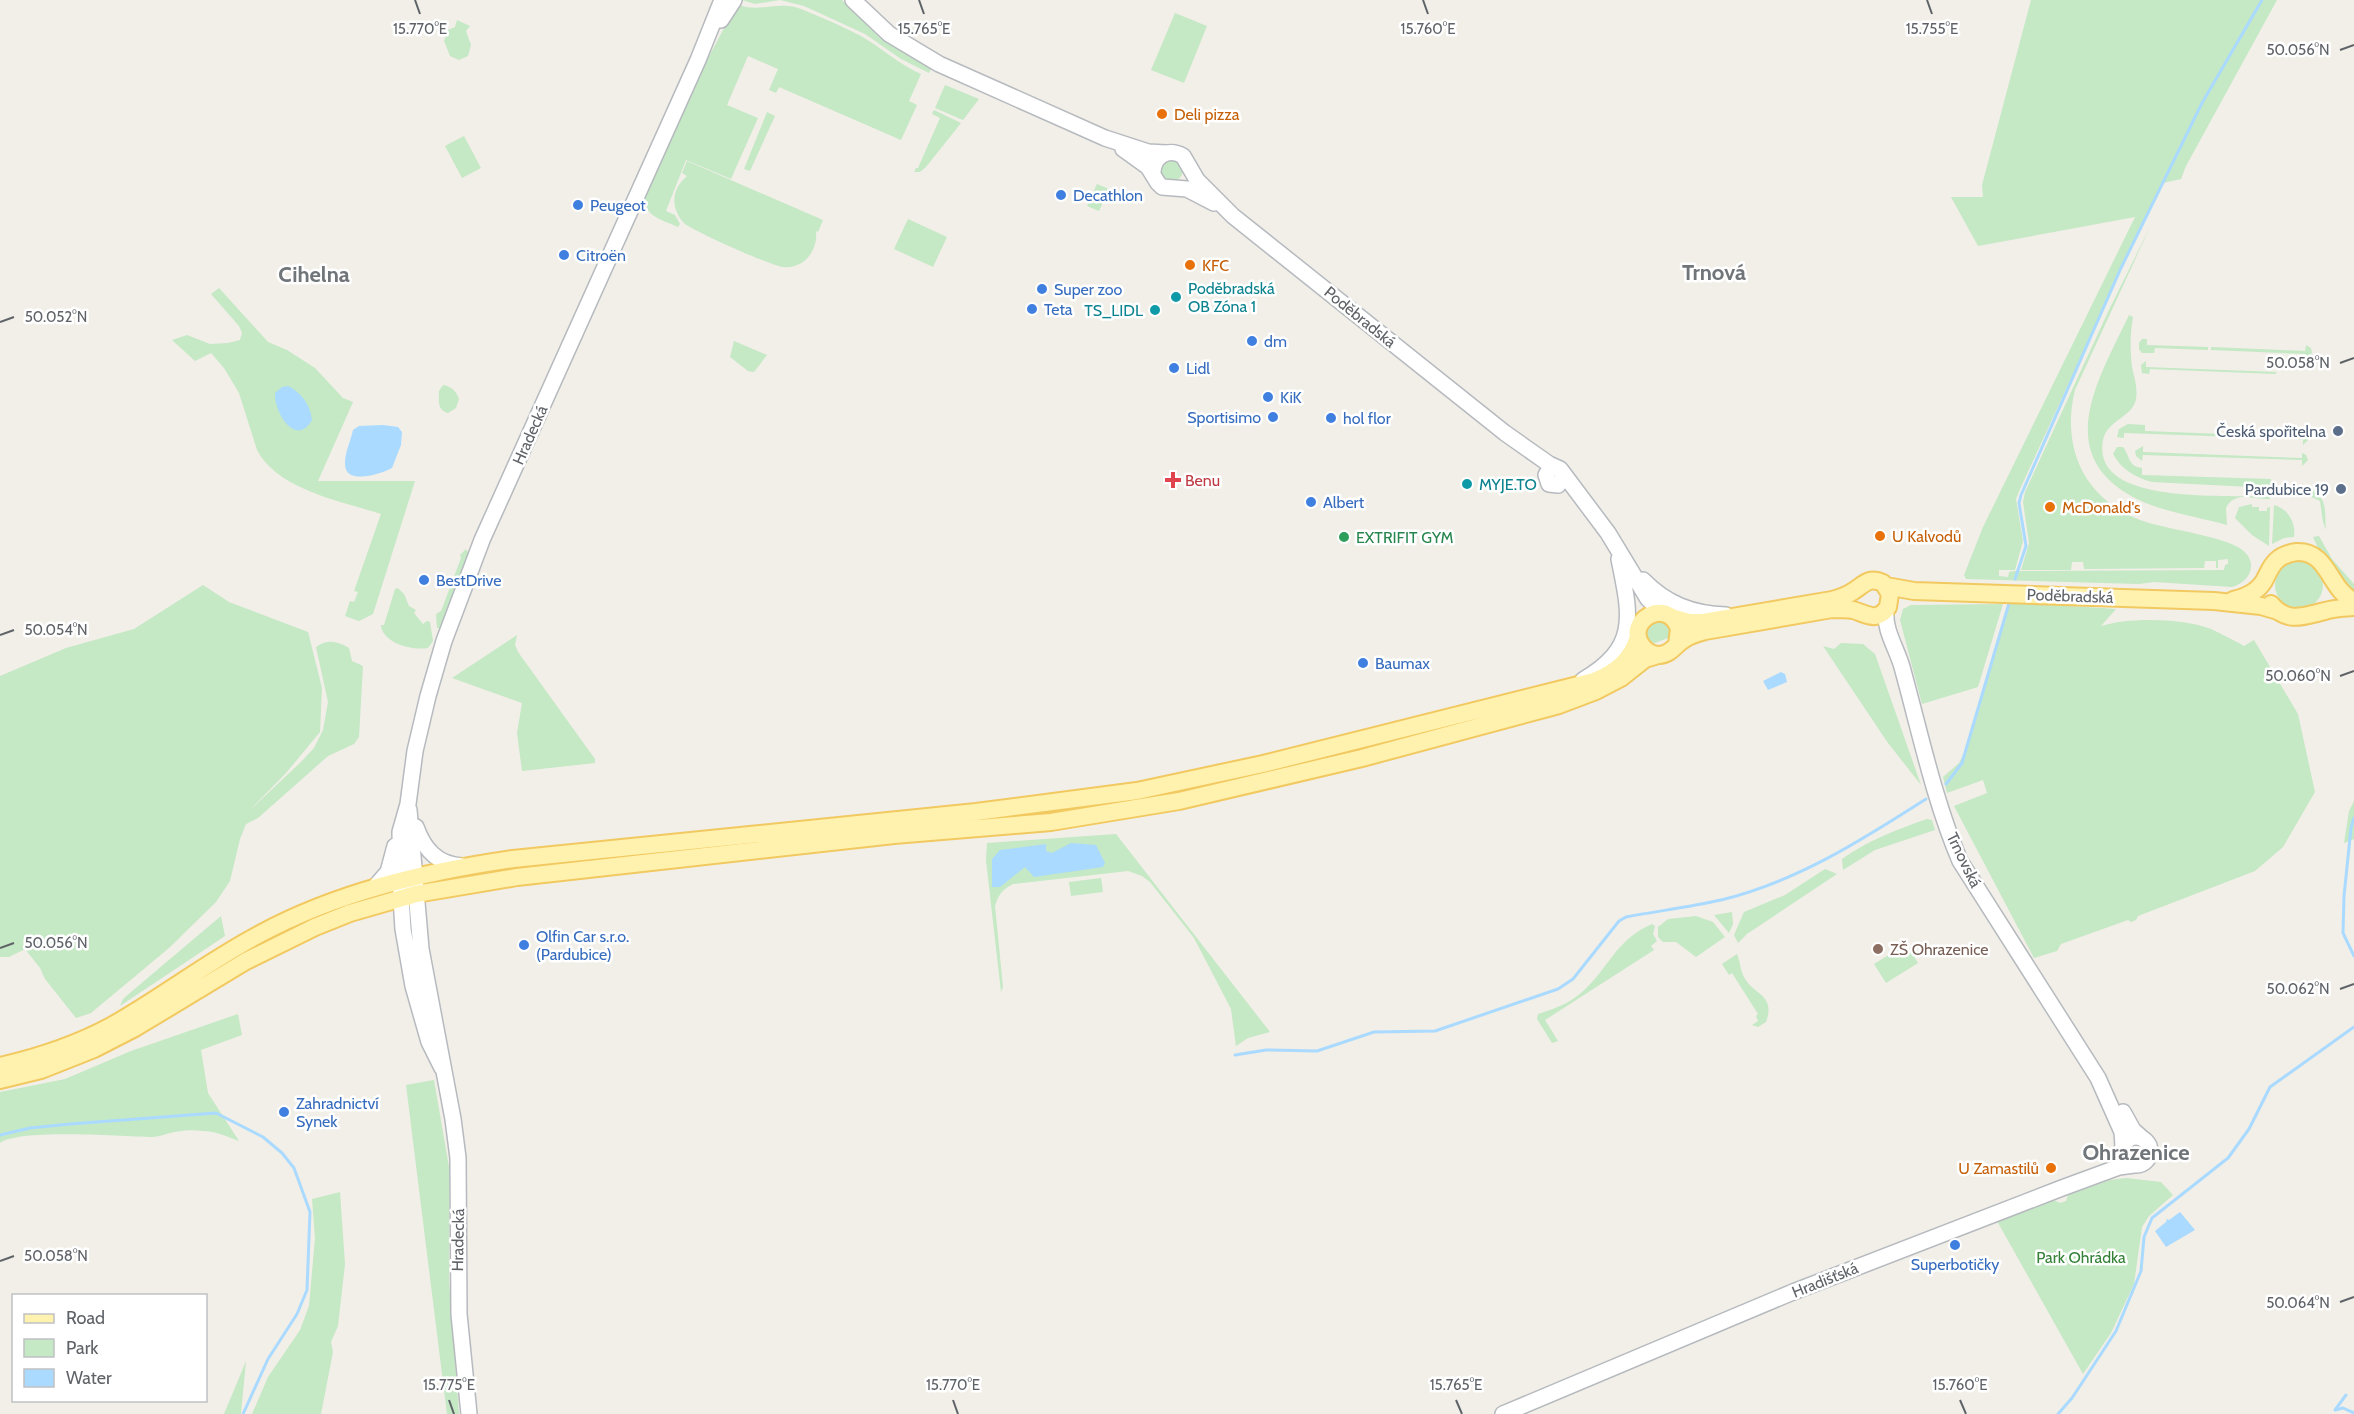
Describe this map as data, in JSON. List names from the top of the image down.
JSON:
{
  "streets": {
    "main road": ["Poděbradská"],
    "street": ["Hradecká", "Trnovská", "Hradišťská"]
  },
  "crossings": [
    ["Poděbradská", "Trnovská"],
    ["Trnovská", "Hradišťská"]
  ],
  "districts": ["Trnová", "Cihelna", "Ohrazenice"],
  "parks": ["Park Ohrádka"],
  "places": {
    "other": [
      "Deli pizza",
      "Decathlon",
      "Peugeot",
      "Citroën",
      "KFC",
      "Super zoo",
      "Poděbradská OB Zóna 1",
      "Teta",
      "TS_LIDL",
      "dm",
      "Lidl",
      "KiK",
      "Sportisimo",
      "hol flor",
      "Česká spořitelna",
      "MYJE.TO",
      "Pardubice 19",
      "Albert",
      "McDonald's",
      "U Kalvodů",
      "EXTRIFIT GYM",
      "BestDrive",
      "Baumax",
      "Olfin Car s.r.o. (Pardubice)",
      "ZŠ Ohrazenice",
      "Zahradnictví Synek",
      "U Zamastilů",
      "Superbotičky"
    ],
    "health": ["Benu"]
  },
  "legend": ["Road", "Park", "Water"],
  "coordinates": [
    "15.770°E",
    "15.765°E",
    "15.760°E",
    "15.755°E",
    "50.056°N",
    "50.052°N",
    "50.058°N",
    "50.054°N",
    "50.060°N",
    "50.062°N",
    "50.064°N",
    "15.775°E"
  ]
}
